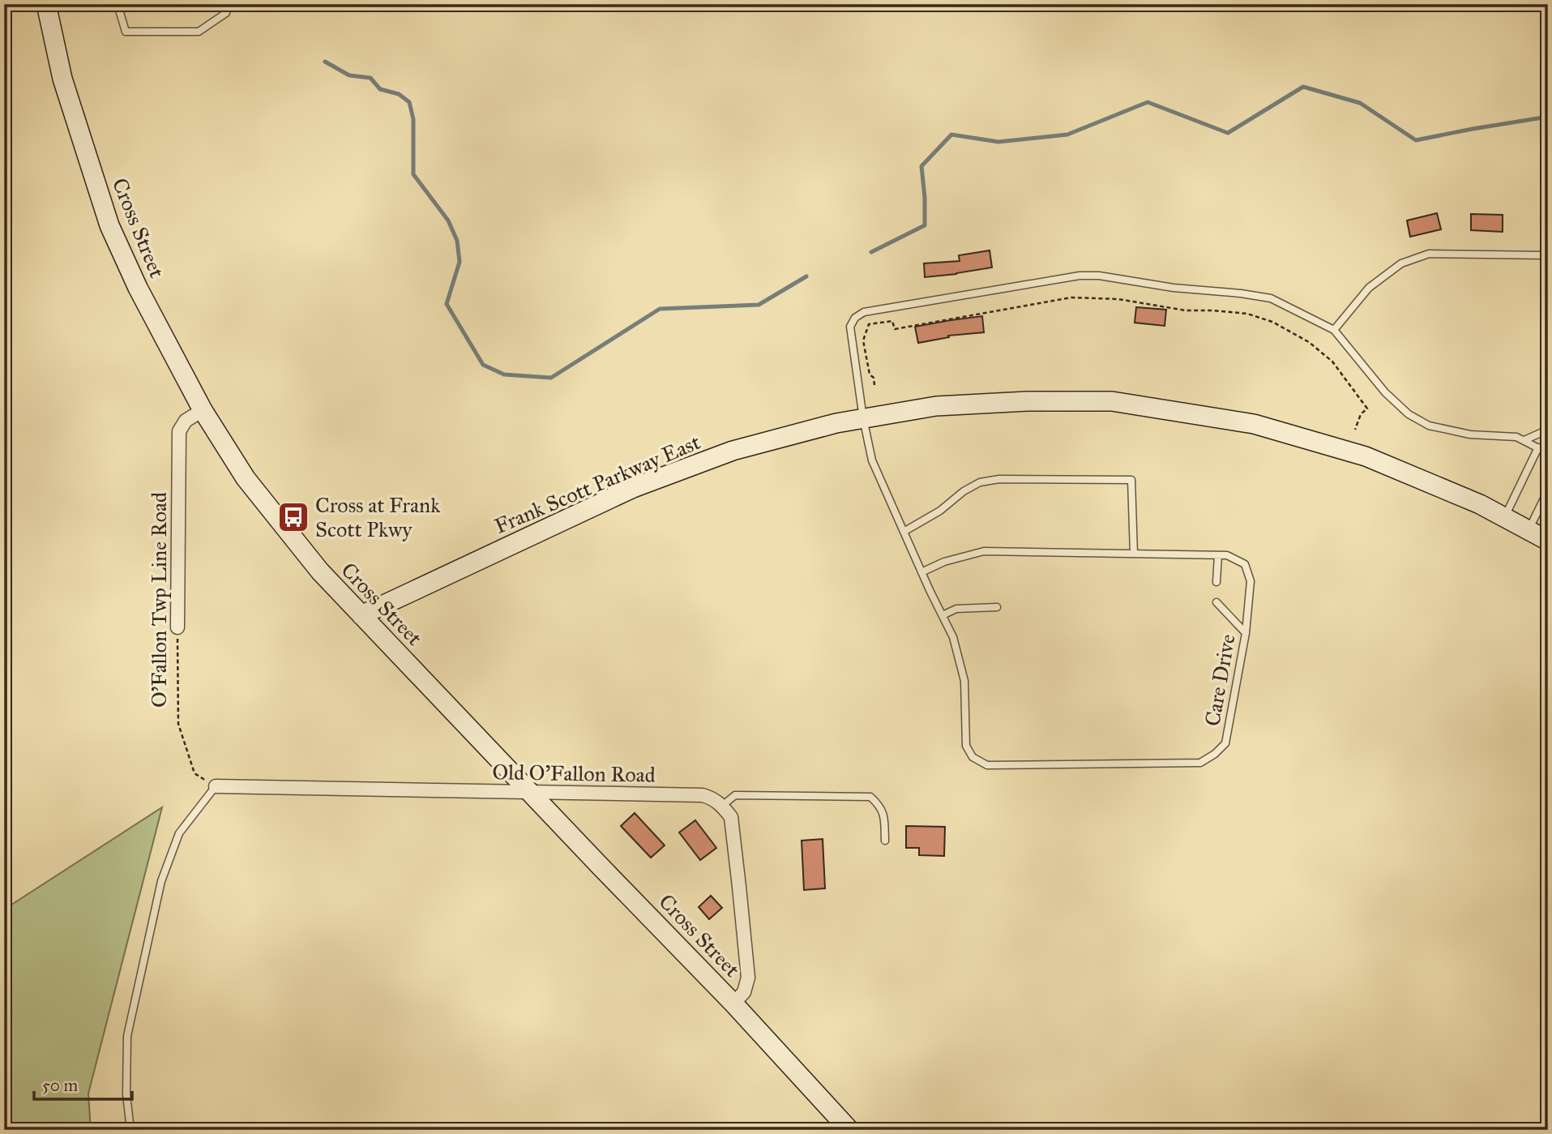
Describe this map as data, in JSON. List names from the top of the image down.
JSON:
{
  "streets": {
    "main road": ["Cross Street", "Frank Scott Parkway East"],
    "street": ["O'Fallon Twp Line Road", "Old O'Fallon Road"],
    "lane": ["Care Drive"]
  },
  "crossings": [
    ["Cross Street", "Frank Scott Parkway East"],
    ["Cross Street", "O'Fallon Twp Line Road"],
    ["Cross Street", "Old O'Fallon Road"],
    ["Frank Scott Parkway East", "Care Drive"],
    ["O'Fallon Twp Line Road", "Old O'Fallon Road"]
  ],
  "places": {
    "bus stop": ["Cross at Frank Scott Pkwy"]
  },
  "scale_bar": "50 m"
}
